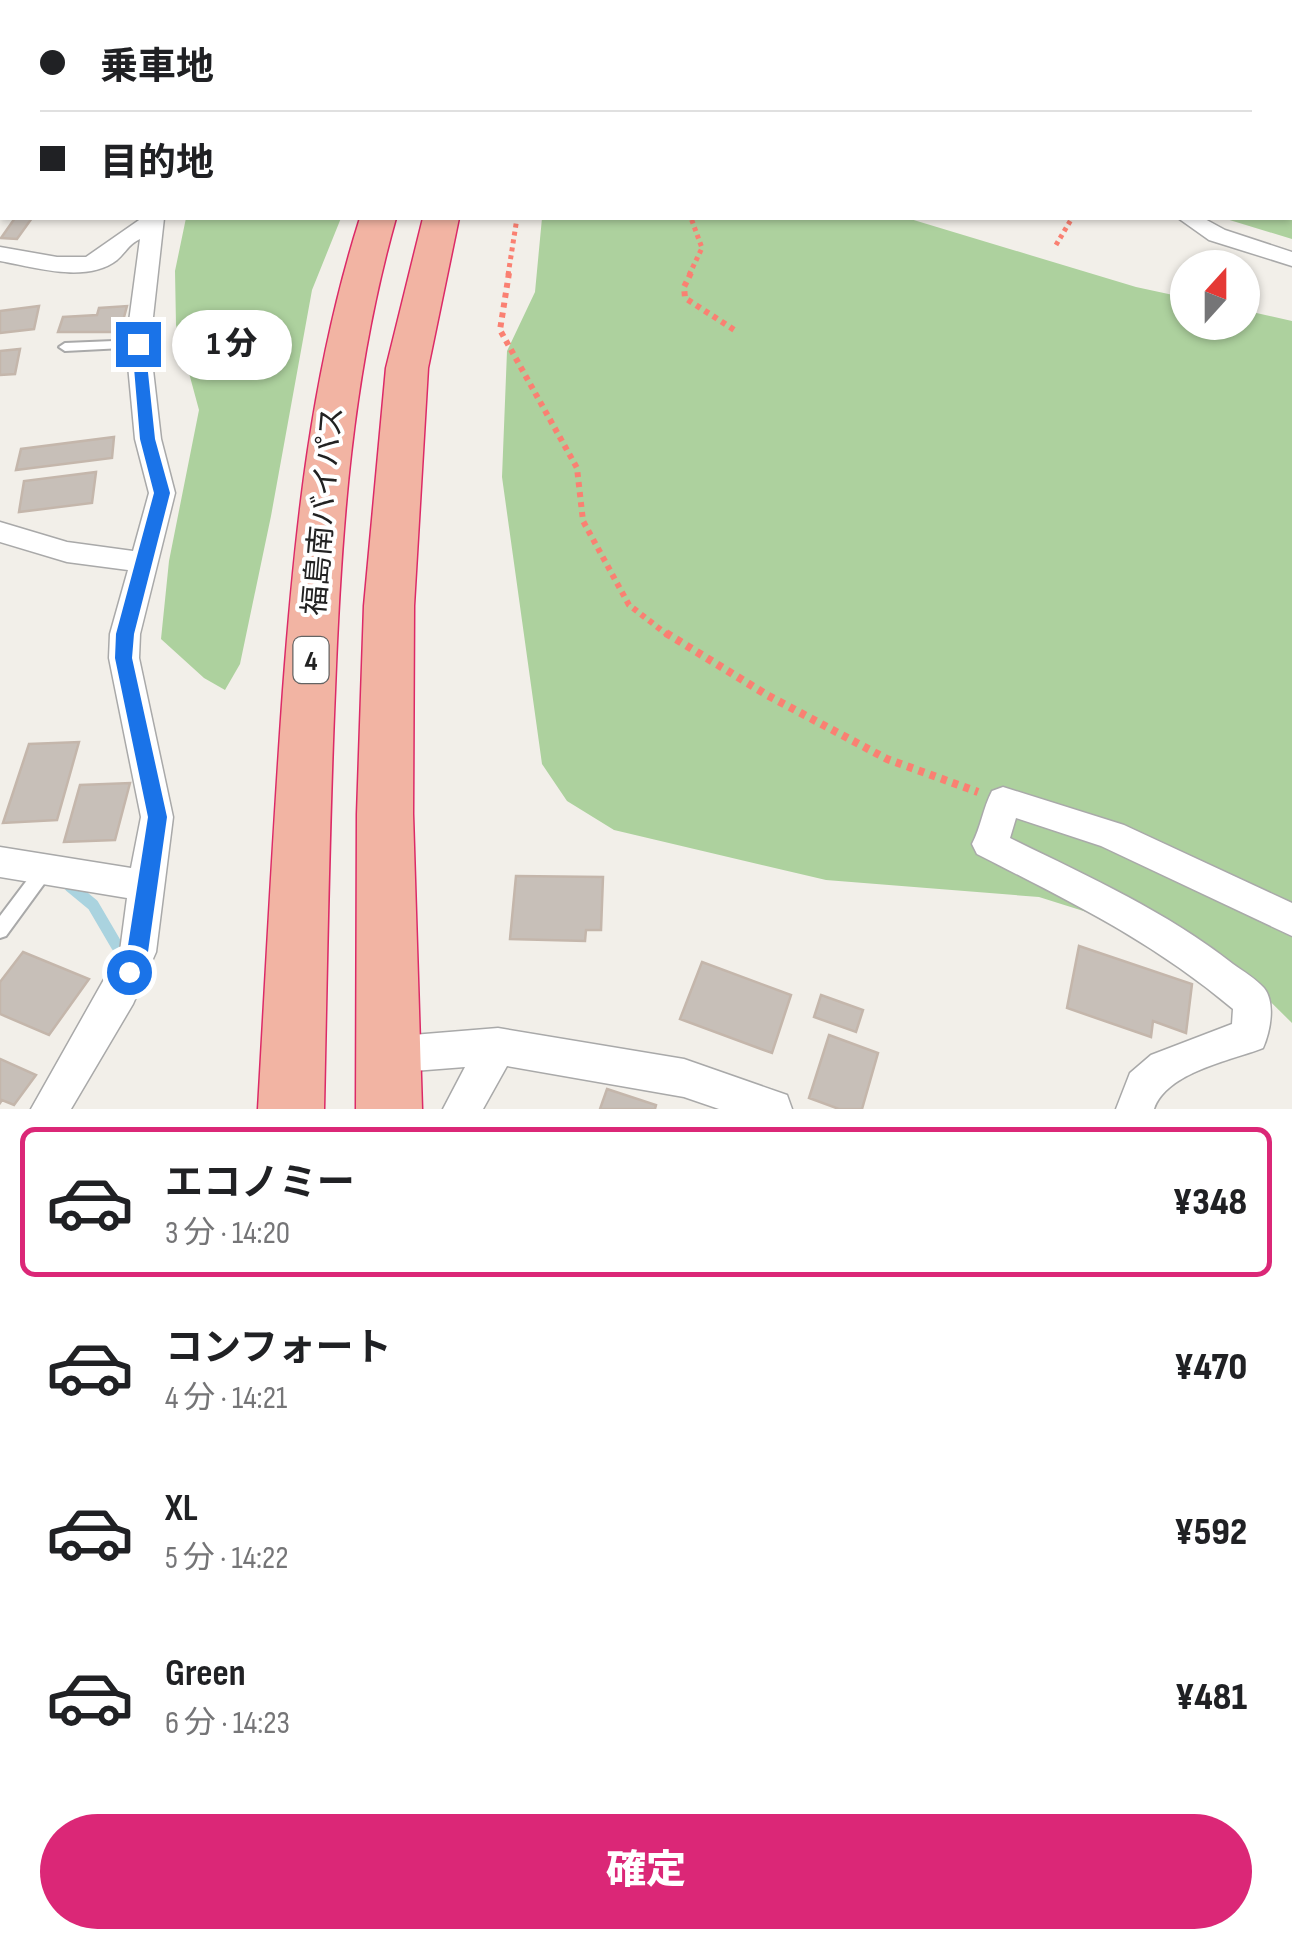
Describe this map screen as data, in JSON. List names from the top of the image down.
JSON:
{
  "streets": {
    "highway": ["福島南バイパス", "4"]
  },
  "north": "top",
  "page": {
    "banner": ["乗車地", "目的地"],
    "bubble": "1 分",
    "list": [
      {
        "name": "エコノミー",
        "note": "3 分 · 14:20",
        "value": "¥348"
      },
      {
        "name": "コンフォート",
        "note": "4 分 · 14:21",
        "value": "¥470"
      },
      {
        "name": "XL",
        "note": "5 分 · 14:22",
        "value": "¥592"
      },
      {
        "name": "Green",
        "note": "6 分 · 14:23",
        "value": "¥481"
      }
    ],
    "buttons": "確定"
  }
}
